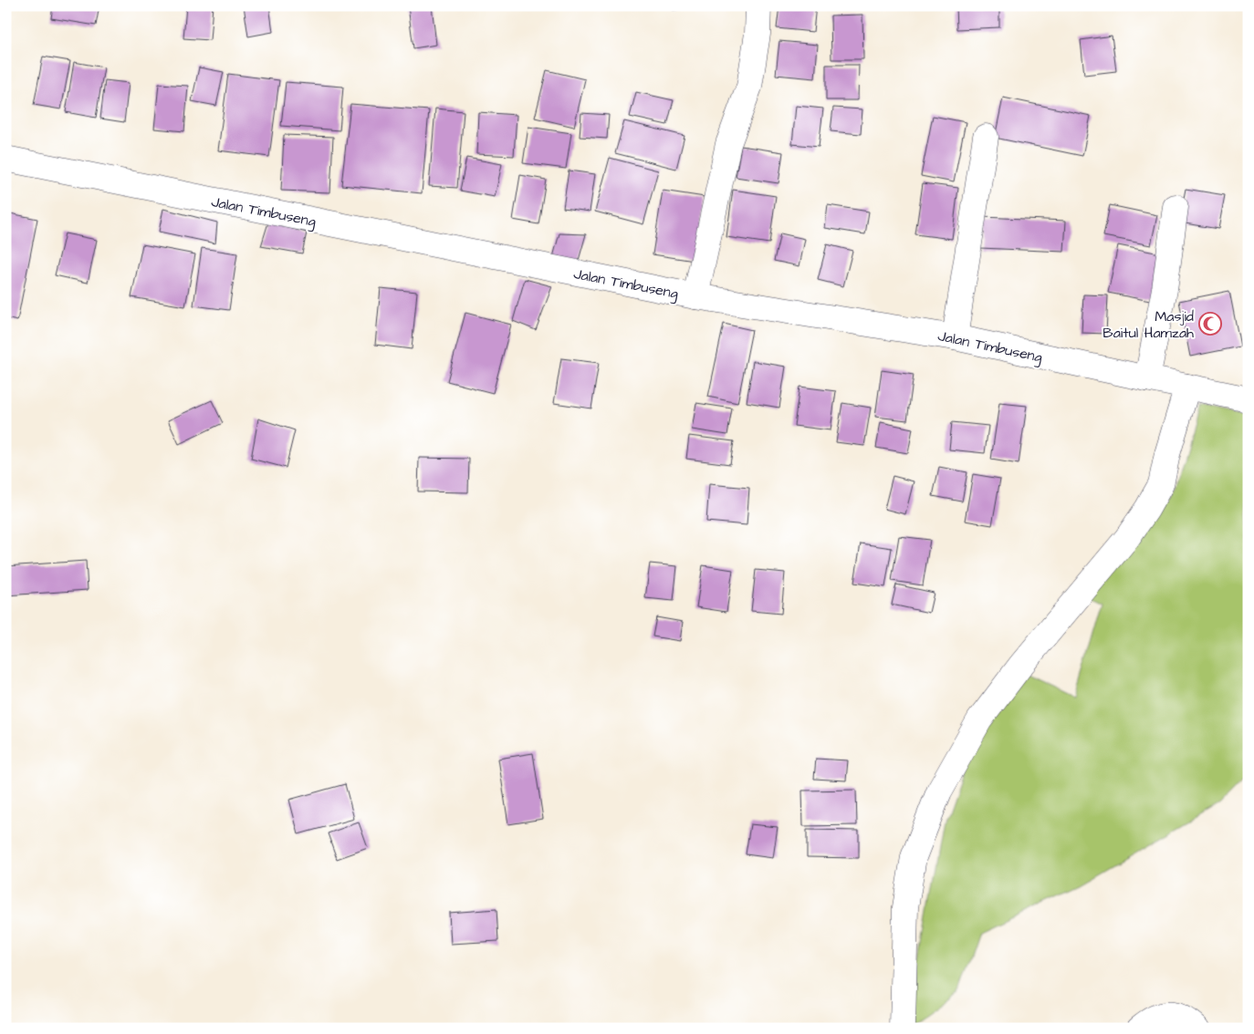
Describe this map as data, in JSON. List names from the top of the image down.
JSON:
{
  "streets": {
    "street": ["Jalan Timbuseng"]
  },
  "places": {
    "mosque": ["Masjid Baitul Hamzah"]
  }
}
